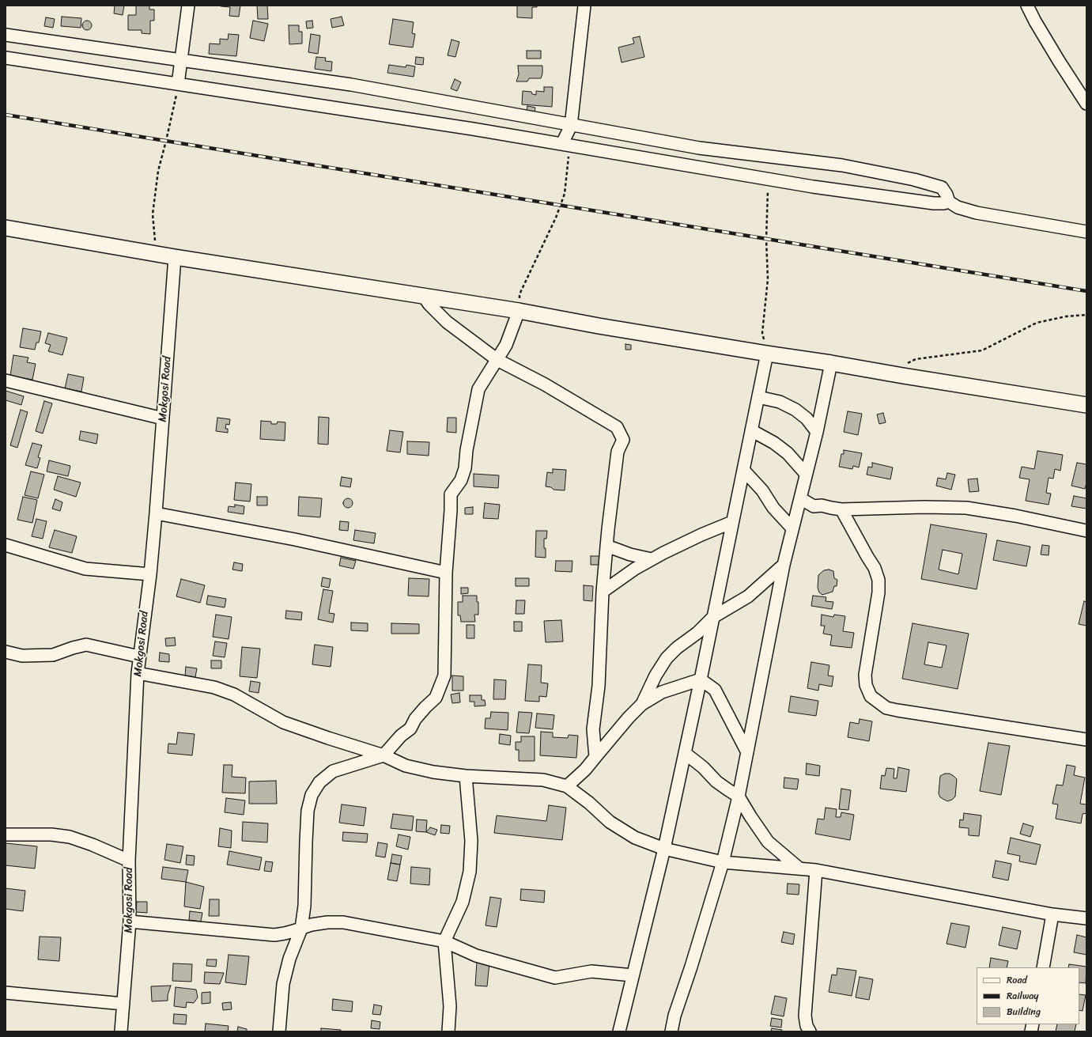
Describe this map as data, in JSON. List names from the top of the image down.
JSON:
{
  "streets": {
    "street": ["Mokgosi Road"]
  },
  "legend": ["Road", "Railway", "Building"]
}
